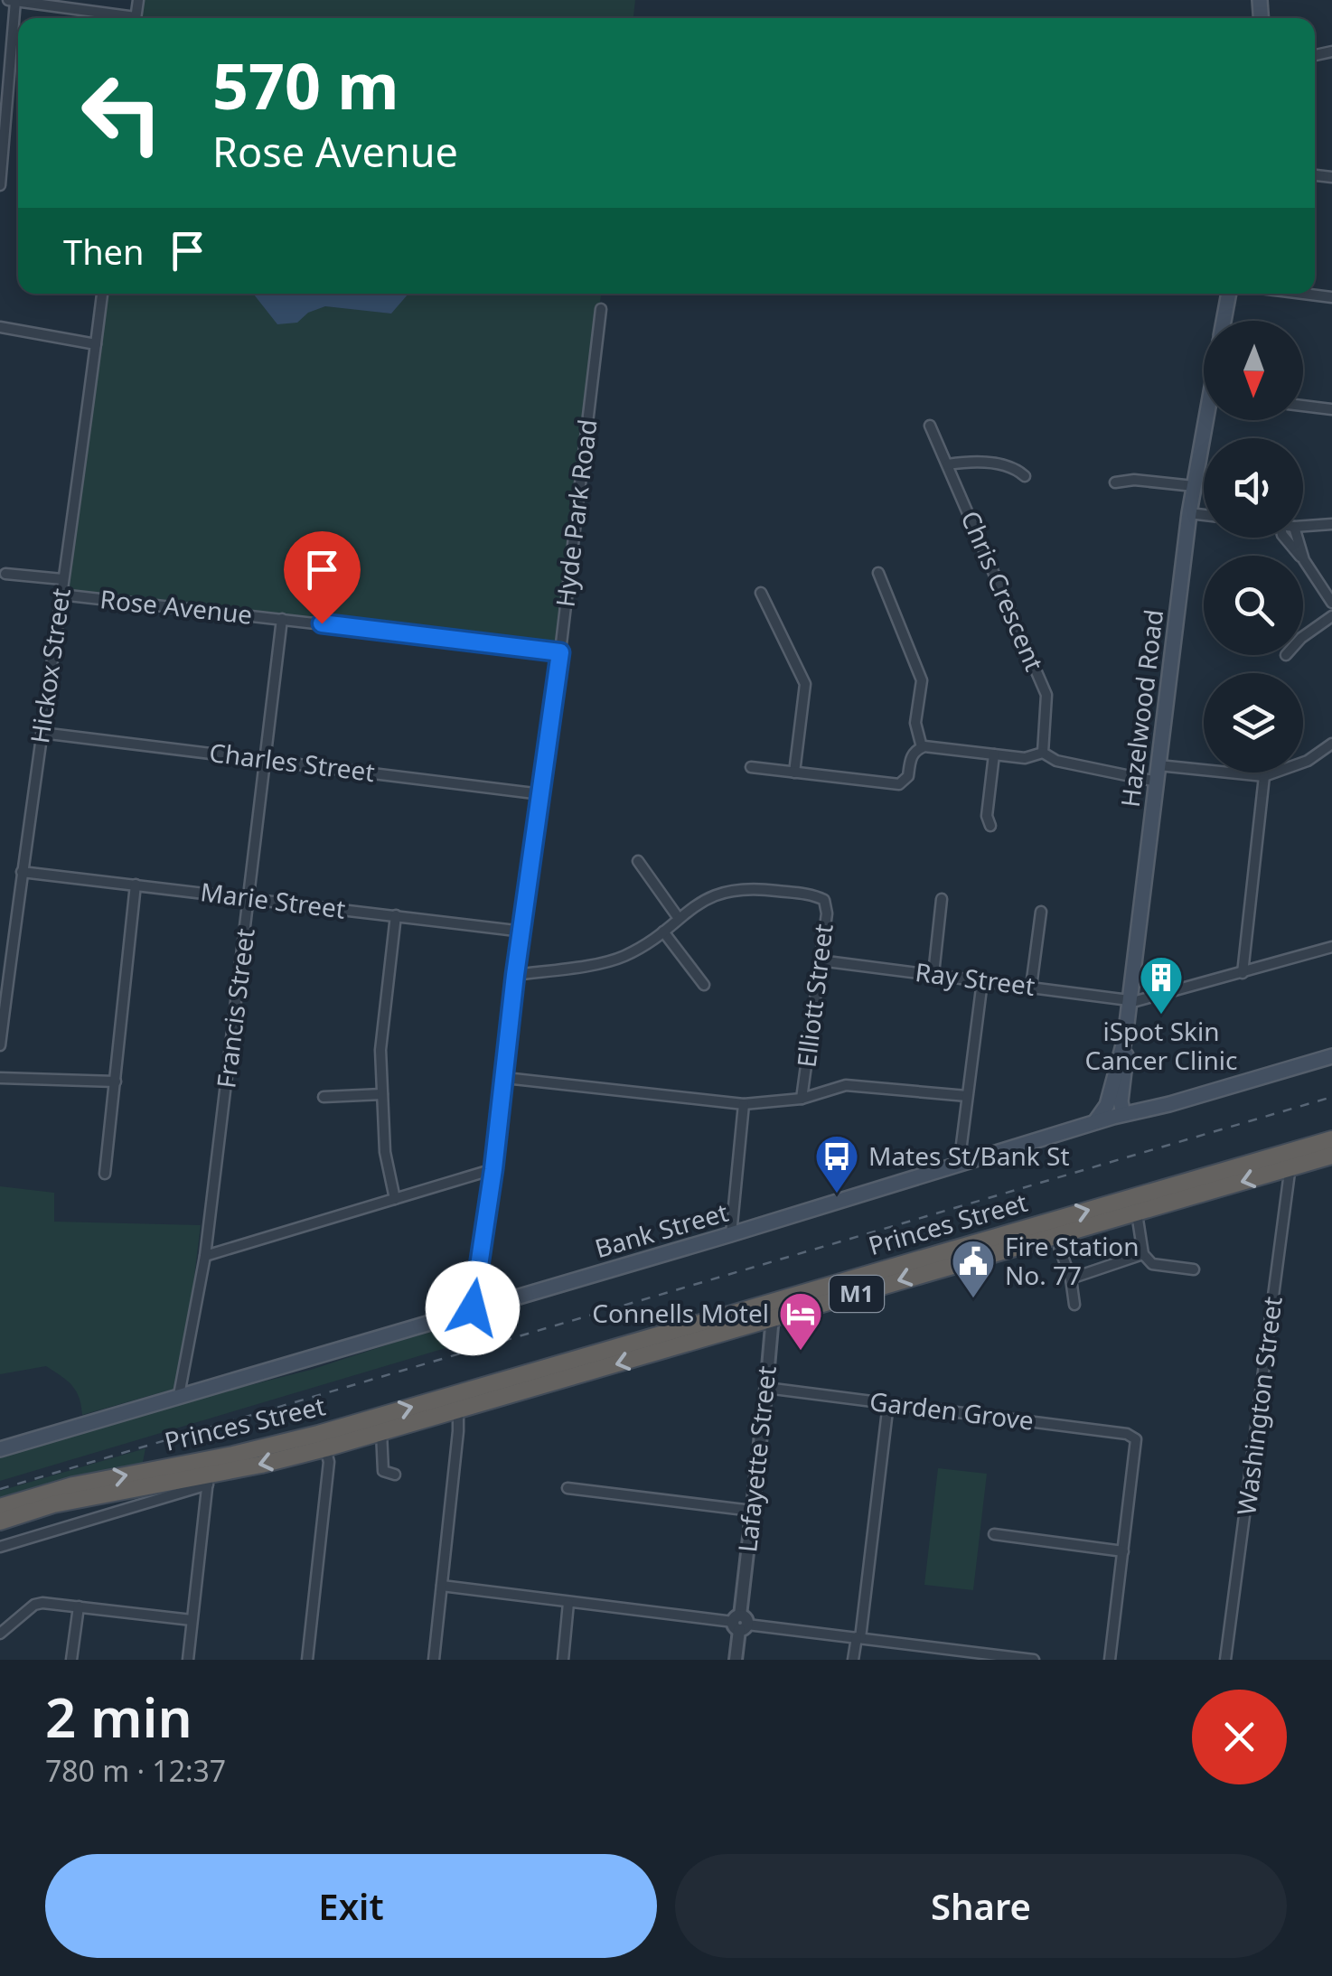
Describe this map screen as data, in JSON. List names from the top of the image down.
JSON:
{
  "streets": {
    "highway": ["Princes Street", "M1"],
    "main road": ["Hazelwood Road", "Bank Street"],
    "street": [
      "Hyde Park Road",
      "Chris Crescent",
      "Rose Avenue",
      "Hickox Street",
      "Charles Street",
      "Marie Street",
      "Ray Street",
      "Elliott Street",
      "Francis Street",
      "Washington Street",
      "Garden Grove",
      "Lafayette Street"
    ]
  },
  "crossings": [
    ["Hyde Park Road", "Rose Avenue"],
    ["Hyde Park Road", "Charles Street"],
    ["Hyde Park Road", "Marie Street"],
    ["Hyde Park Road", "Elliott Street"],
    ["Hyde Park Road", "Bank Street"],
    ["Rose Avenue", "Hickox Street"],
    ["Rose Avenue", "Francis Street"],
    ["Hickox Street", "Charles Street"],
    ["Hickox Street", "Marie Street"],
    ["Hazelwood Road", "Ray Street"],
    ["Hazelwood Road", "Bank Street"],
    ["Charles Street", "Francis Street"],
    ["Marie Street", "Francis Street"],
    ["Ray Street", "Elliott Street"],
    ["Francis Street", "Bank Street"],
    ["Princes Street", "Washington Street"],
    ["Princes Street", "Lafayette Street"],
    ["Garden Grove", "Lafayette Street"]
  ],
  "places": {
    "building": ["iSpot Skin Cancer Clinic"],
    "bus stop": ["Mates St/Bank St"],
    "public building": ["Fire Station No. 77"],
    "hotel": ["Connells Motel"]
  },
  "north": "bottom",
  "page": {
    "turn": ["570 m", "Rose Avenue"],
    "then": "Then",
    "heading": ["2 min", "780 m · 12:37"],
    "buttons": ["Exit", "Share"]
  }
}
